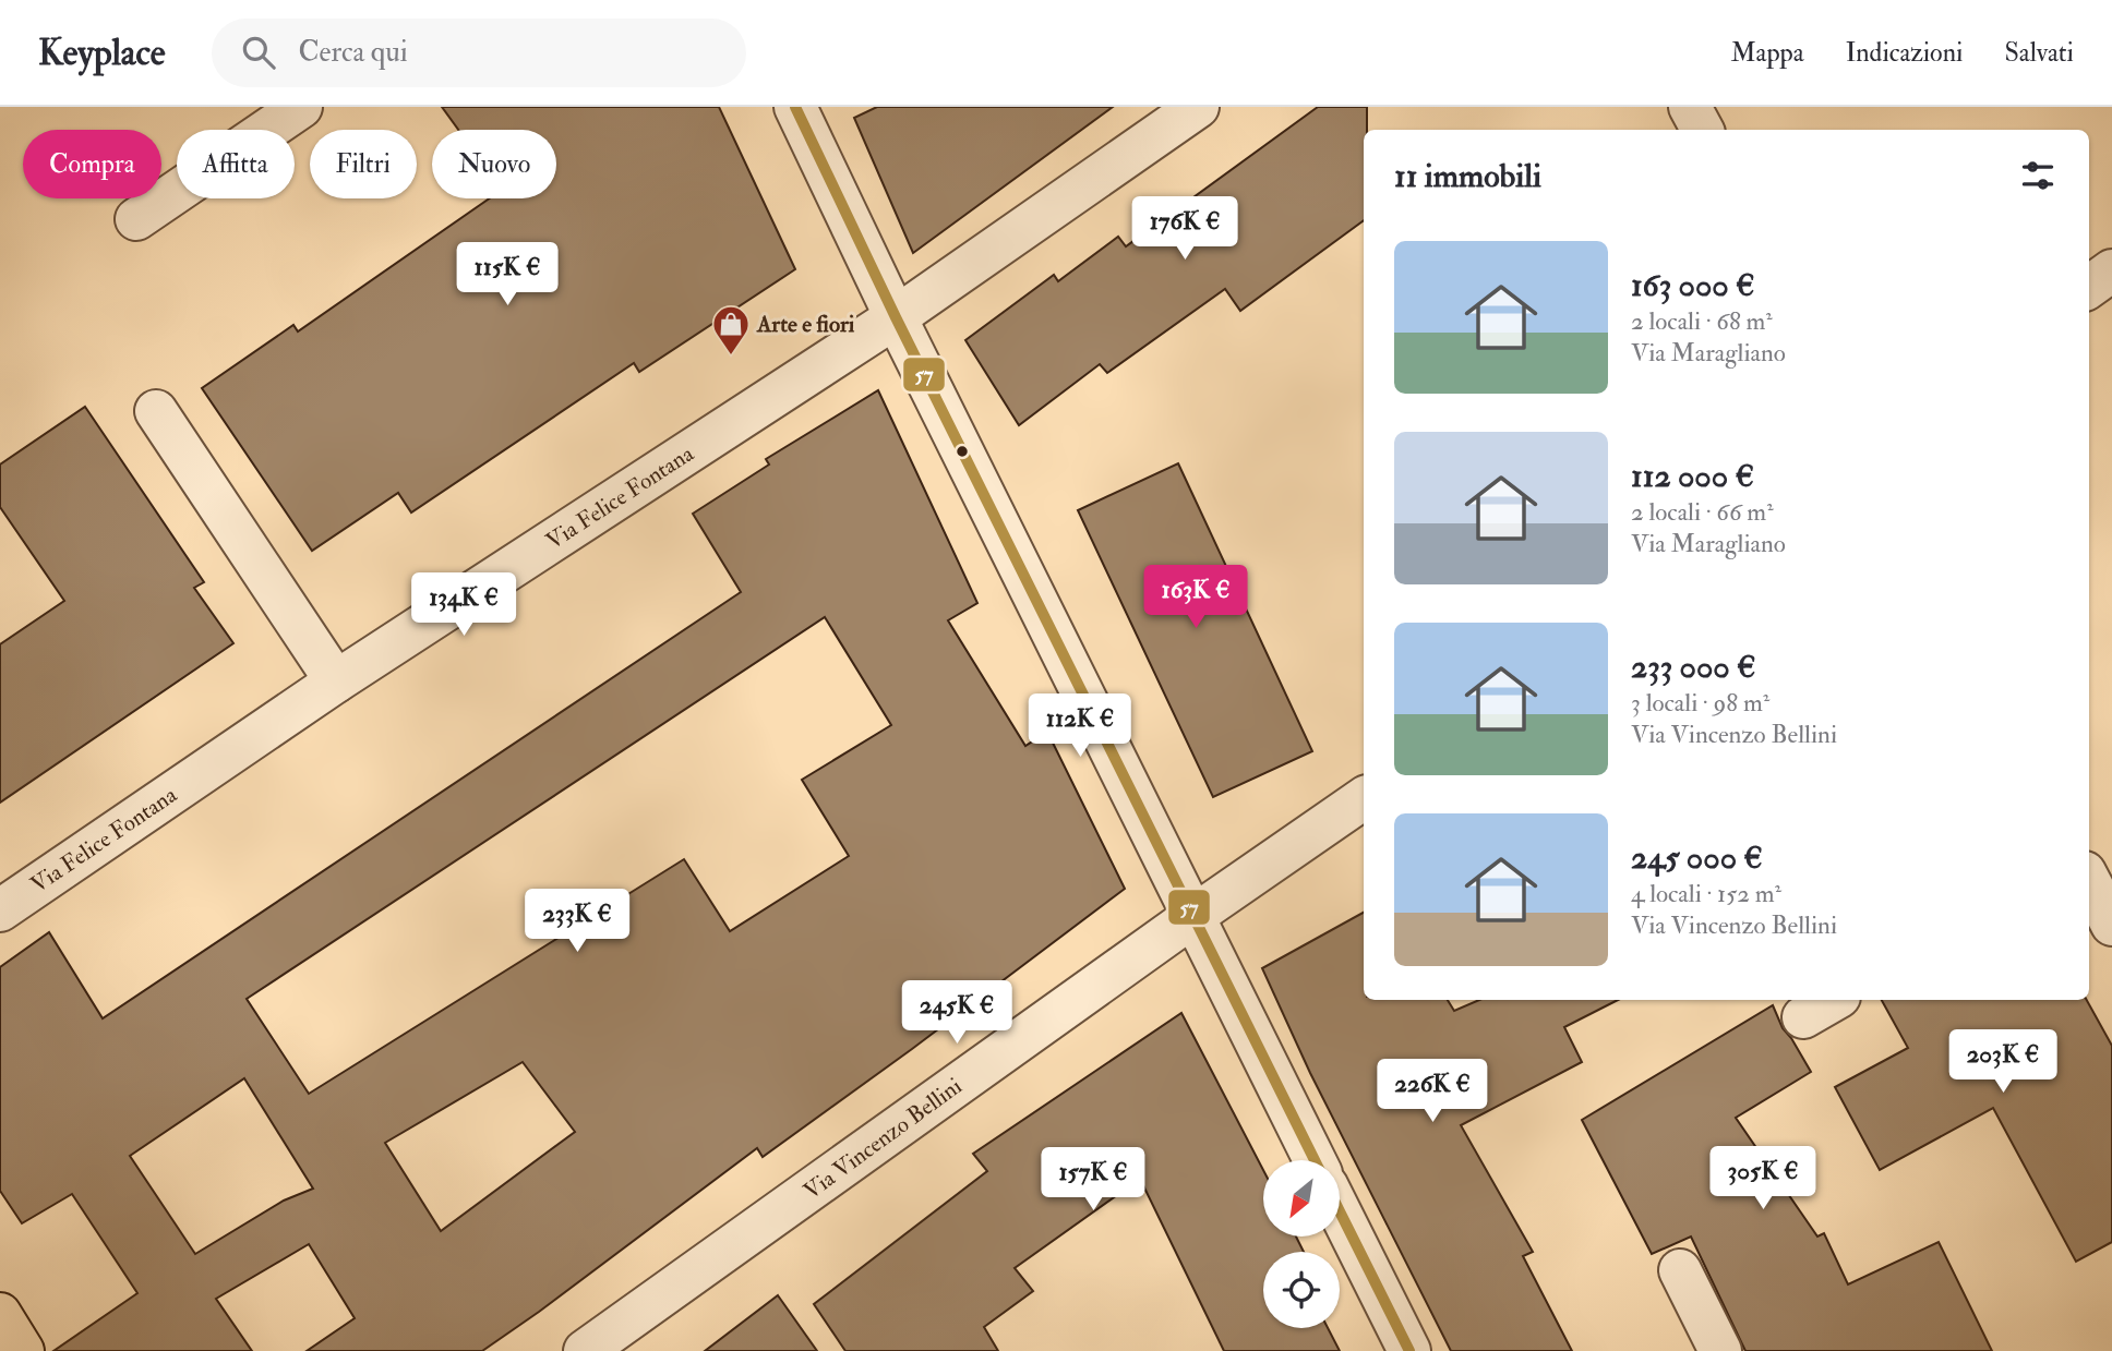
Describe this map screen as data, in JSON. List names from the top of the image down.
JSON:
{
  "streets": {
    "street": ["Via Felice Fontana", "Via Vincenzo Bellini"]
  },
  "places": {
    "shop": ["Arte e fiori"]
  },
  "lines": ["transit line 57"],
  "north": "bottom left",
  "page": {
    "header": "Keyplace",
    "search": "Cerca qui",
    "nav": ["Mappa", "Indicazioni", "Salvati"],
    "chip": [
      "Compra",
      "Affitta",
      "Filtri",
      "Nuovo"
    ],
    "heading": "11 immobili",
    "price": [
      "176K €",
      "115K €",
      "163K €",
      "134K €",
      "112K €",
      "233K €",
      "245K €",
      "203K €",
      "226K €",
      "305K €",
      "157K €"
    ],
    "list": [
      {
        "name": "163 000 €",
        "note": "2 locali · 68 m² · Via Maragliano"
      },
      {
        "name": "112 000 €",
        "note": "2 locali · 66 m² · Via Maragliano"
      },
      {
        "name": "233 000 €",
        "note": "3 locali · 98 m² · Via Vincenzo Bellini"
      },
      {
        "name": "245 000 €",
        "note": "4 locali · 152 m² · Via Vincenzo Bellini"
      }
    ]
  }
}
